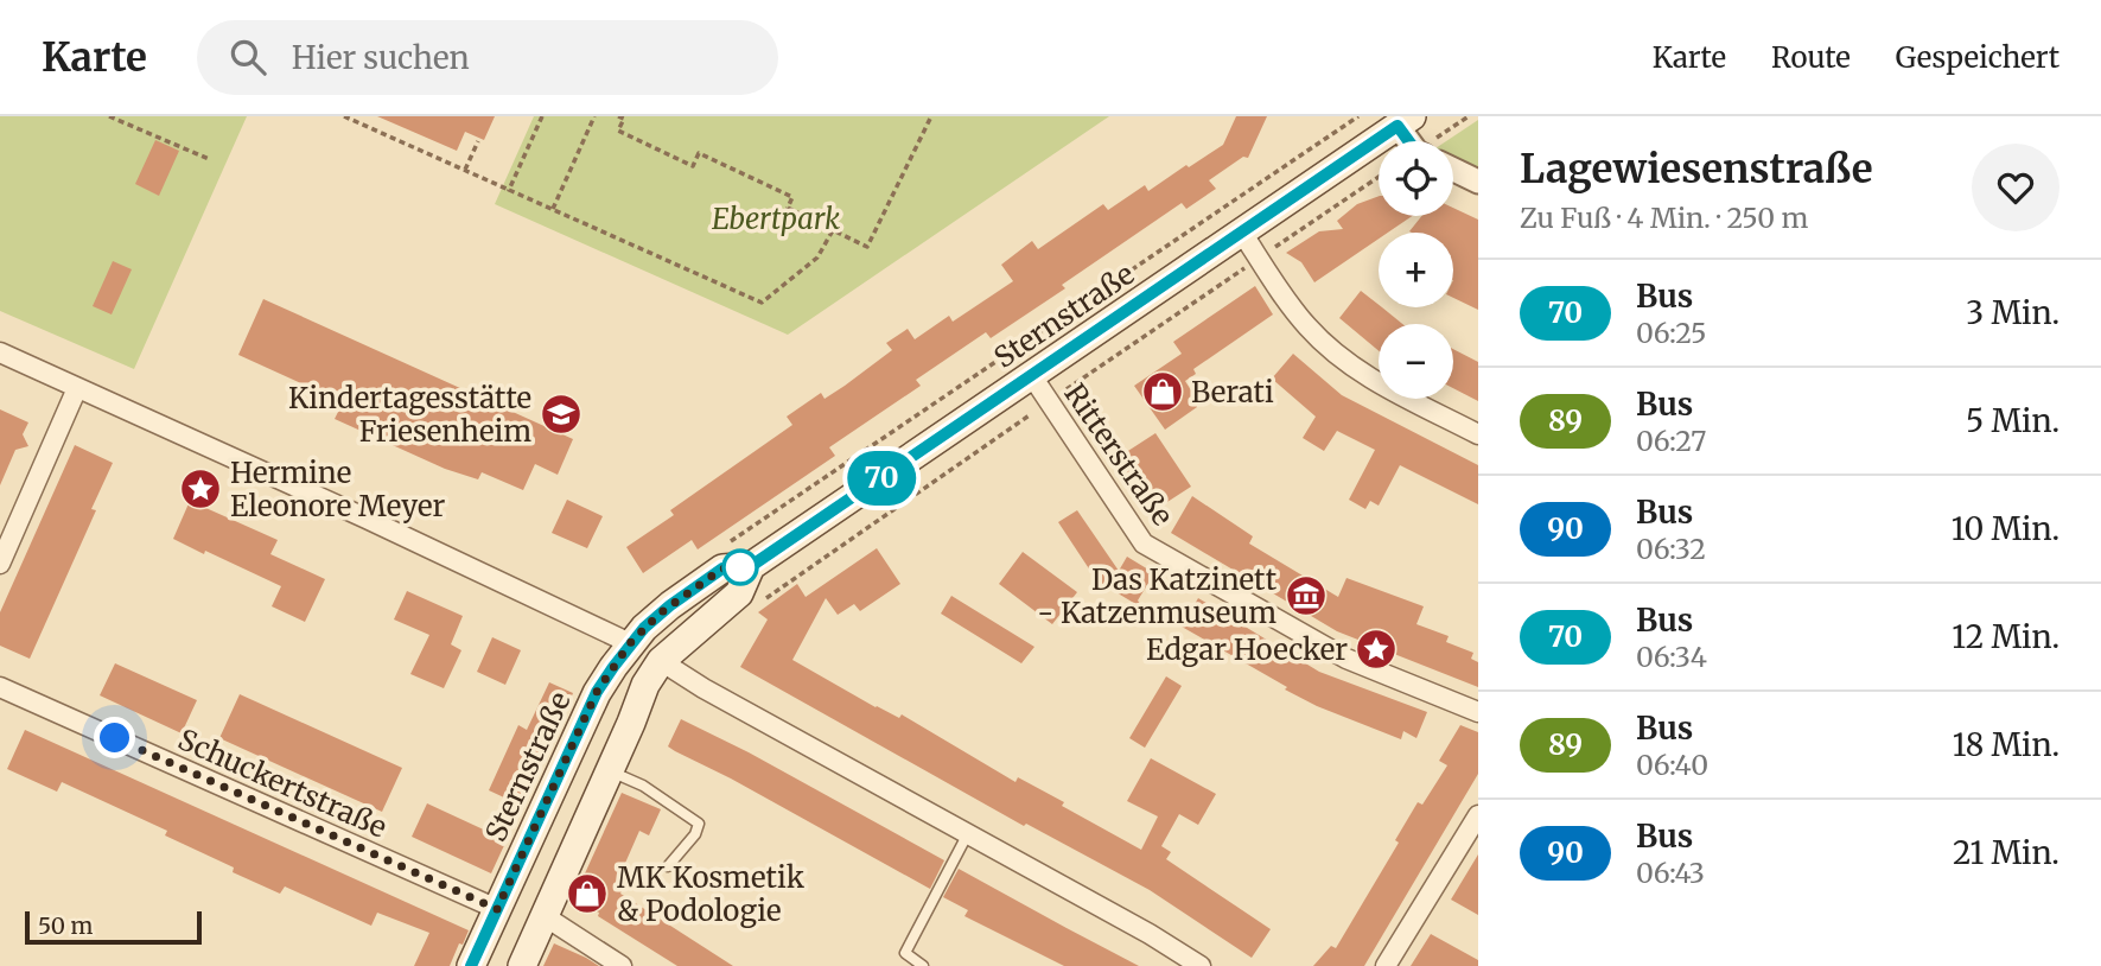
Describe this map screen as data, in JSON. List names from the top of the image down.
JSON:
{
  "streets": {
    "main road": ["Sternstraße"],
    "street": ["Ritterstraße", "Schuckertstraße"]
  },
  "crossings": [
    ["Sternstraße", "Ritterstraße"],
    ["Sternstraße", "Schuckertstraße"]
  ],
  "parks": ["Ebertpark"],
  "places": {
    "shop": ["Berati", "MK Kosmetik & Podologie"],
    "school or university": ["Kindertagesstätte Friesenheim"],
    "place": ["Hermine Eleonore Meyer", "Edgar Hoecker"],
    "museum": ["Das Katzinett - Katzenmuseum"]
  },
  "lines": ["bus line 70"],
  "scale_bar": "50 m",
  "page": {
    "header": "Karte",
    "search": "Hier suchen",
    "nav": ["Karte", "Route", "Gespeichert"],
    "on_map": "70",
    "heading": ["Lagewiesenstraße", "Zu Fuß · 4 Min. · 250 m"],
    "map_buttons": ["+", "−"],
    "list": [
      {
        "mark": "70",
        "name": "Bus",
        "note": "06:25",
        "value": "3 Min."
      },
      {
        "mark": "89",
        "name": "Bus",
        "note": "06:27",
        "value": "5 Min."
      },
      {
        "mark": "90",
        "name": "Bus",
        "note": "06:32",
        "value": "10 Min."
      },
      {
        "mark": "70",
        "name": "Bus",
        "note": "06:34",
        "value": "12 Min."
      },
      {
        "mark": "89",
        "name": "Bus",
        "note": "06:40",
        "value": "18 Min."
      },
      {
        "mark": "90",
        "name": "Bus",
        "note": "06:43",
        "value": "21 Min."
      }
    ],
    "scale": "50 m"
  }
}
